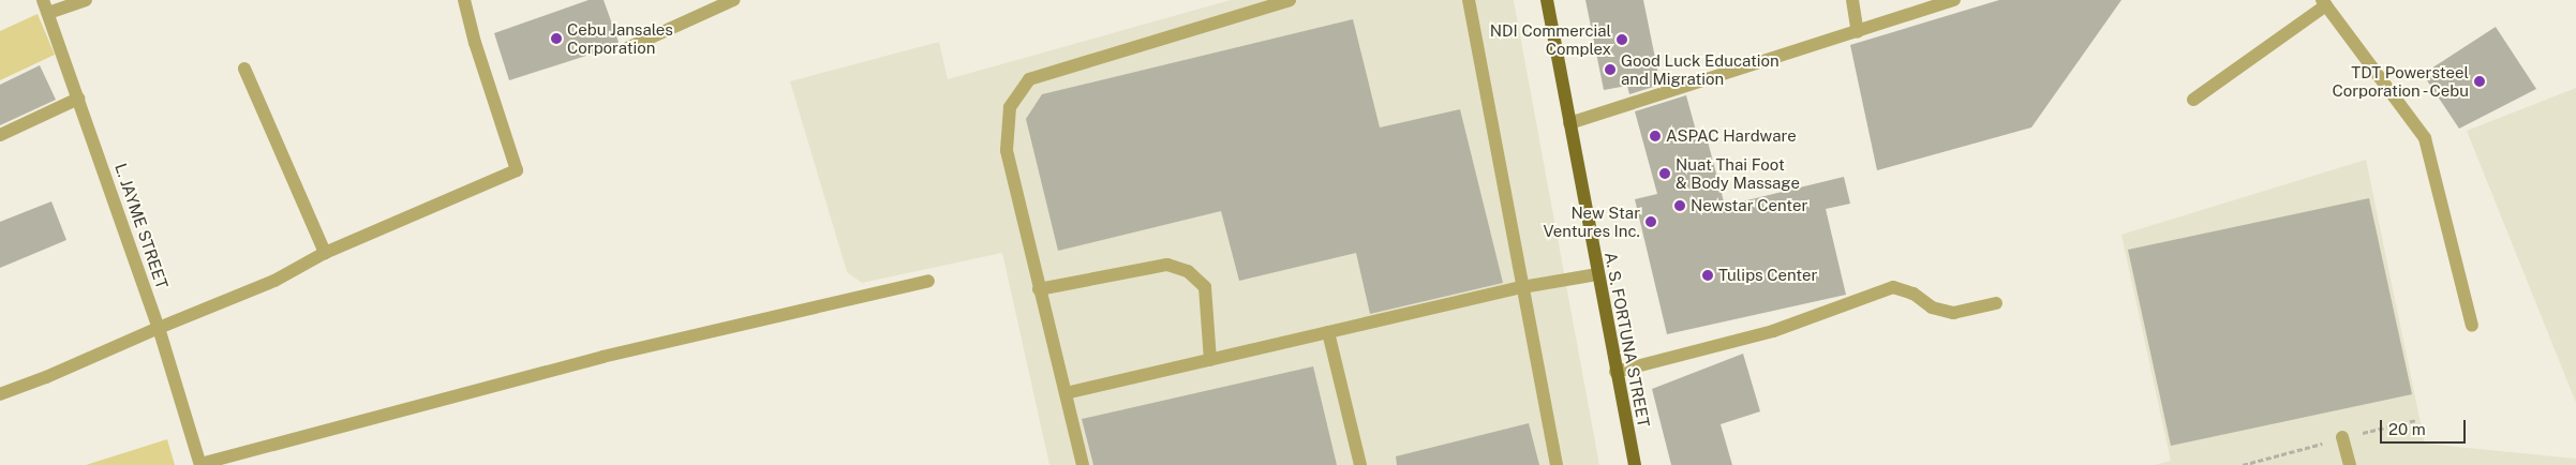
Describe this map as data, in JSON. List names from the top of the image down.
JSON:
{
  "streets": {
    "main road": ["A. S. FORTUNA STREET"],
    "street": ["L. JAYME STREET"]
  },
  "places": [
    "Cebu Jansales Corporation",
    "NDI Commercial Complex",
    "Good Luck Education and Migration",
    "TDT Powersteel Corporation - Cebu",
    "ASPAC Hardware",
    "Nuat Thai Foot & Body Massage",
    "Newstar Center",
    "New Star Ventures Inc.",
    "Tulips Center"
  ],
  "scale_bar": "20 m"
}
